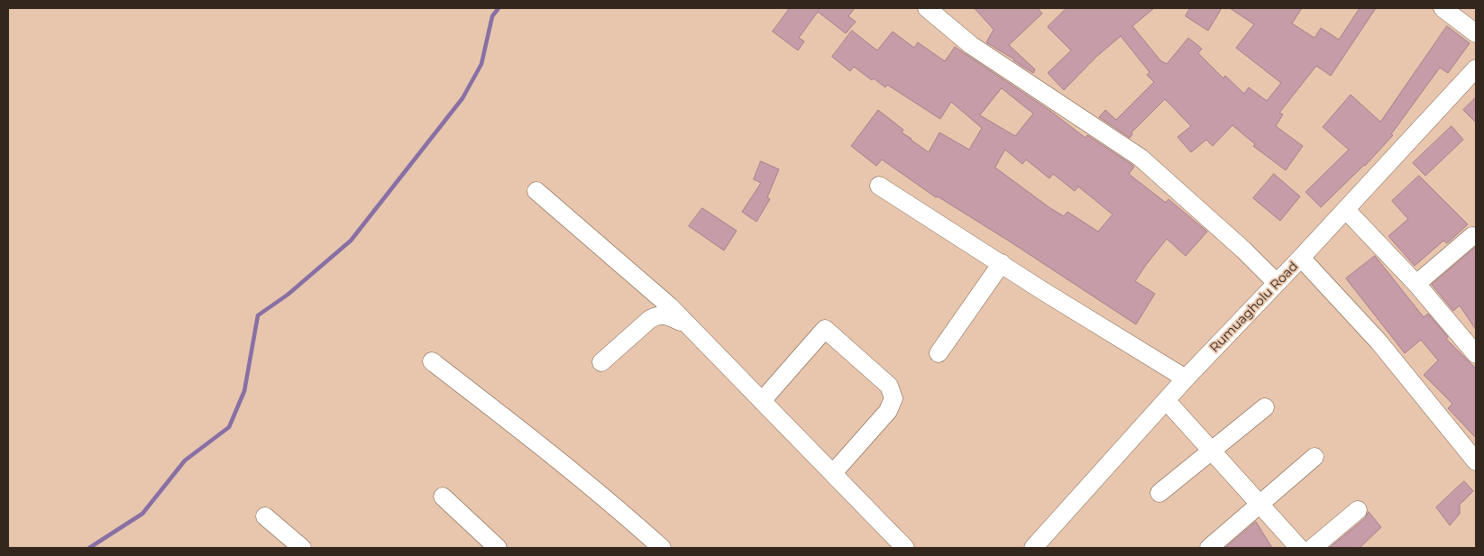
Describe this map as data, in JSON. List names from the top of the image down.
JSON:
{
  "streets": {
    "street": ["Rumuagholu Road"]
  }
}
